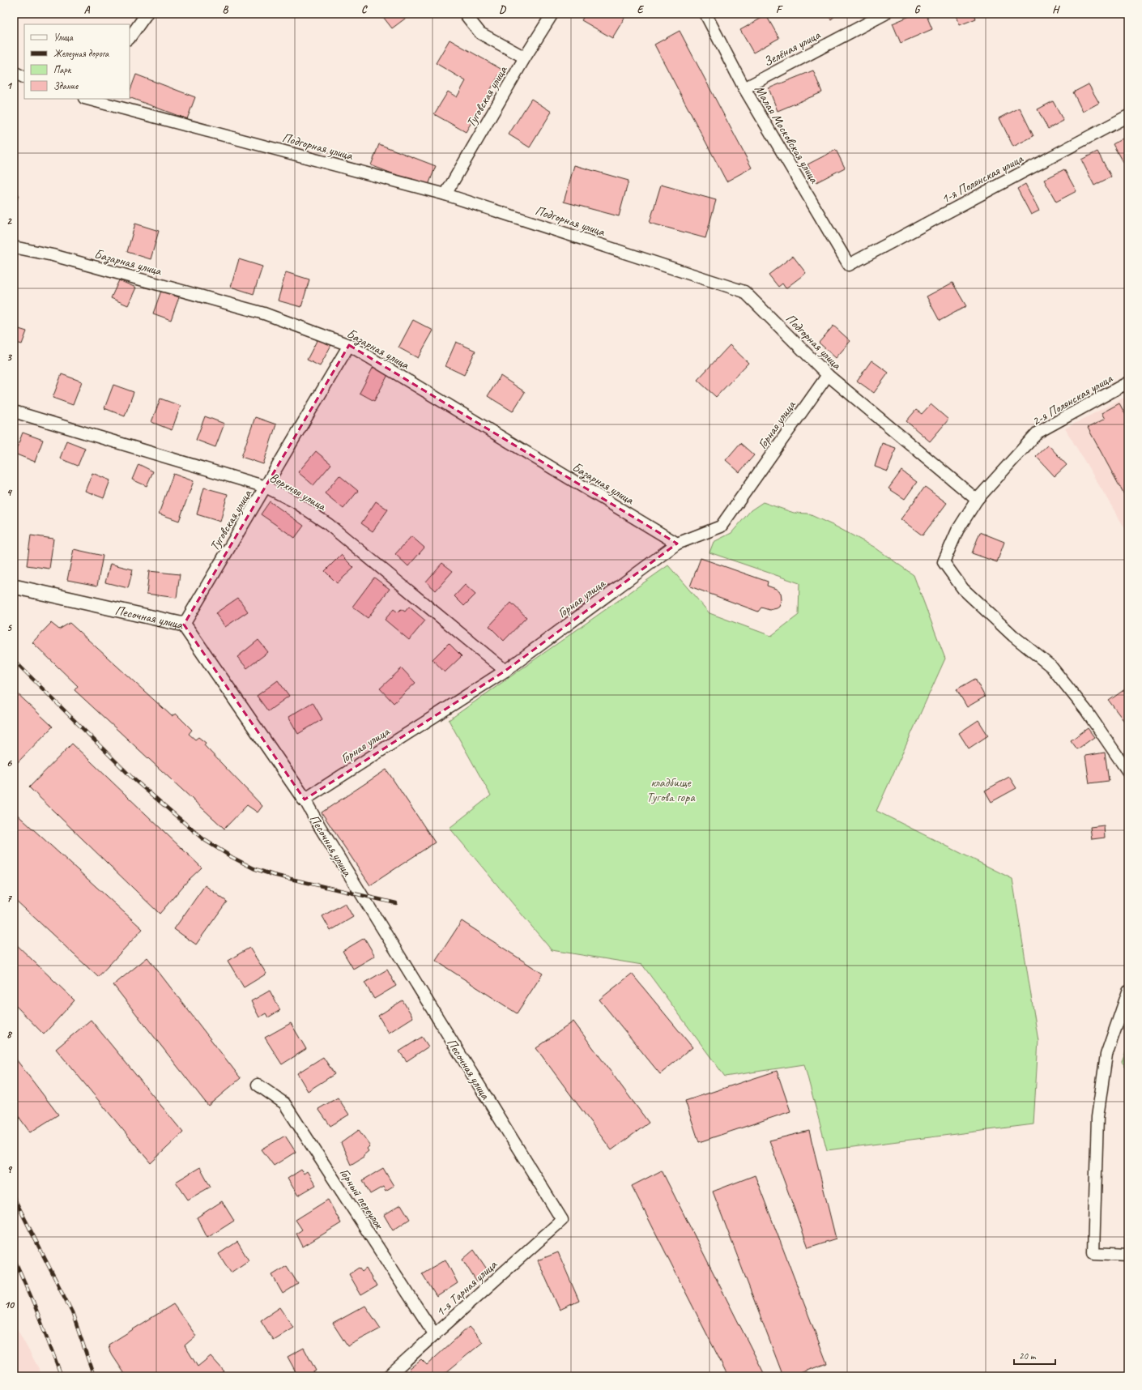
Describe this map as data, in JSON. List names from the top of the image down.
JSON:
{
  "streets": {
    "street": [
      "Зелёная улица",
      "Туговская улица",
      "Малая Московская улица",
      "Подгорная улица",
      "1-я Полянская улица",
      "Базарная улица",
      "2-я Полянская улица",
      "Горная улица",
      "Верхняя улица",
      "Песочная улица",
      "Горный переулок",
      "1-я Тарная улица"
    ]
  },
  "crossings": [
    ["Зелёная улица", "Малая Московская улица"],
    ["Туговская улица", "Подгорная улица"],
    ["Туговская улица", "Базарная улица"],
    ["Туговская улица", "Верхняя улица"],
    ["Туговская улица", "Песочная улица"],
    ["Малая Московская улица", "1-я Полянская улица"],
    ["Подгорная улица", "2-я Полянская улица"],
    ["Подгорная улица", "Горная улица"],
    ["Базарная улица", "Горная улица"],
    ["Горная улица", "Верхняя улица"],
    ["Горная улица", "Песочная улица"],
    ["Песочная улица", "1-я Тарная улица"],
    ["Горный переулок", "1-я Тарная улица"]
  ],
  "parks": ["кладбище Тугова гора"],
  "legend": [
    "Улица",
    "Железная дорога",
    "Парк",
    "Здание"
  ],
  "scale_bar": "20 m",
  "grid": {
    "columns": [
      "A",
      "B",
      "C",
      "D",
      "E",
      "F",
      "G",
      "H"
    ],
    "rows": [
      "1",
      "2",
      "3",
      "4",
      "5",
      "6",
      "7",
      "8",
      "9",
      "10"
    ]
  }
}
